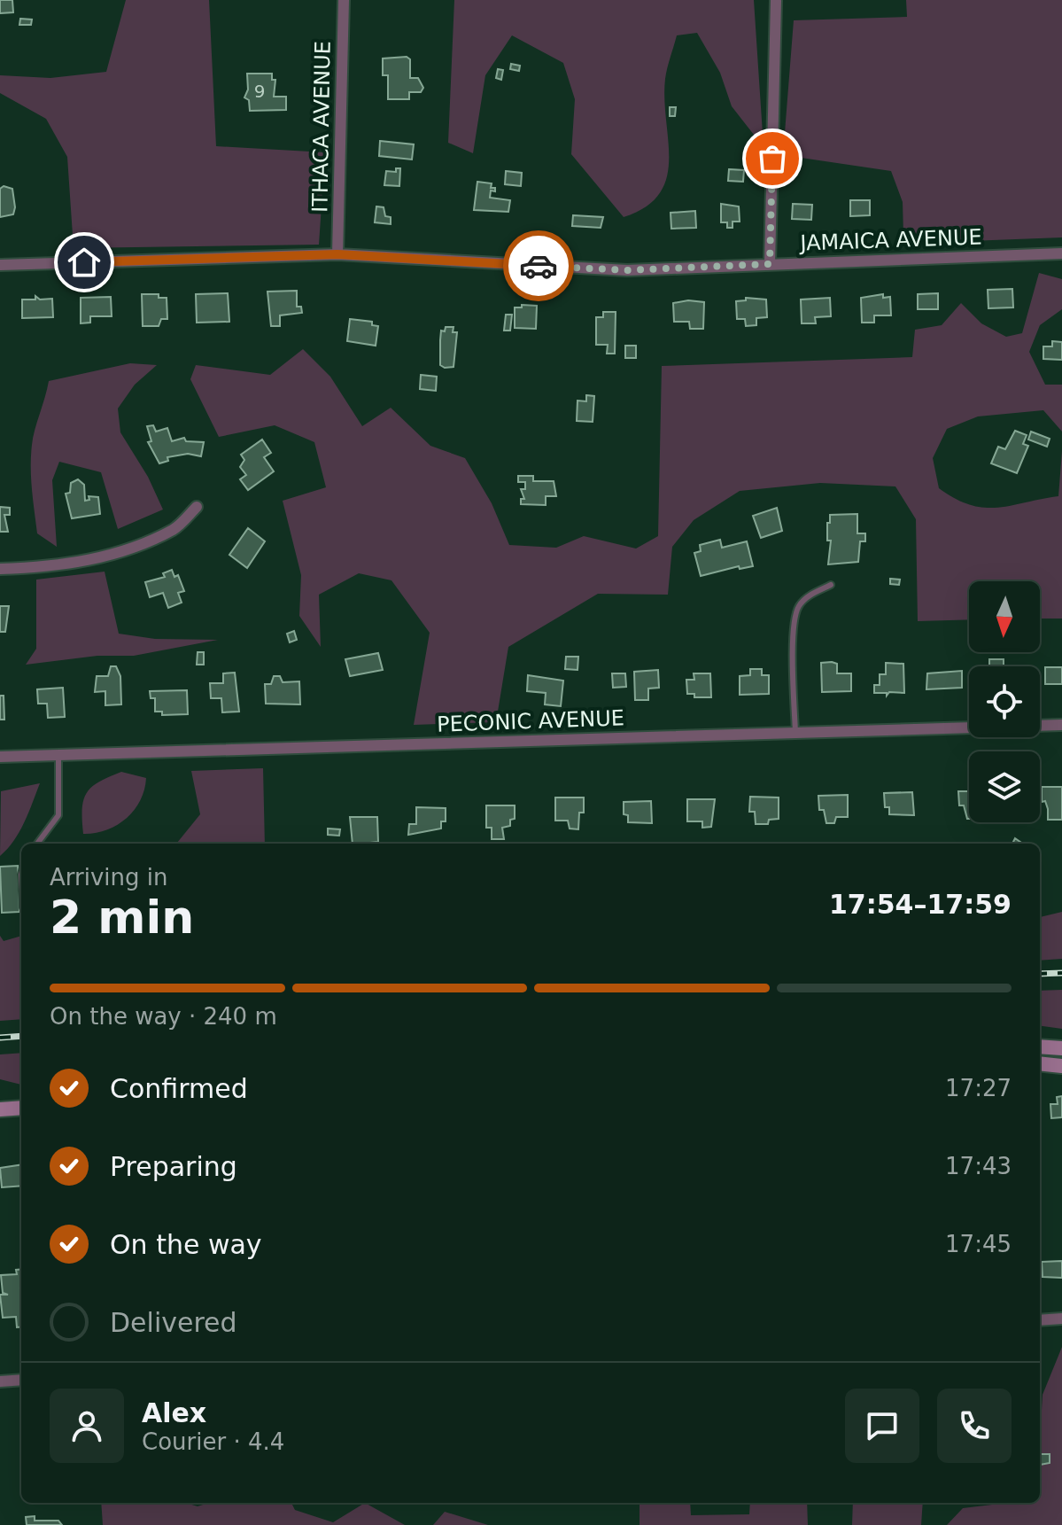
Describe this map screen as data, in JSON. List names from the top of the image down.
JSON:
{
  "streets": {
    "street": ["ITHACA AVENUE", "JAMAICA AVENUE", "PECONIC AVENUE"]
  },
  "crossings": [
    ["ITHACA AVENUE", "JAMAICA AVENUE"]
  ],
  "house_numbers": ["9"],
  "north": "bottom",
  "page": {
    "heading": ["2 min", "Arriving in", "17:54–17:59"],
    "panel": ["Alex", "Courier · 4.4"],
    "bar": "On the way · 240 m",
    "list": [
      ["Confirmed", "17:27"],
      ["Preparing", "17:43"],
      ["On the way", "17:45"],
      "Delivered"
    ]
  }
}
